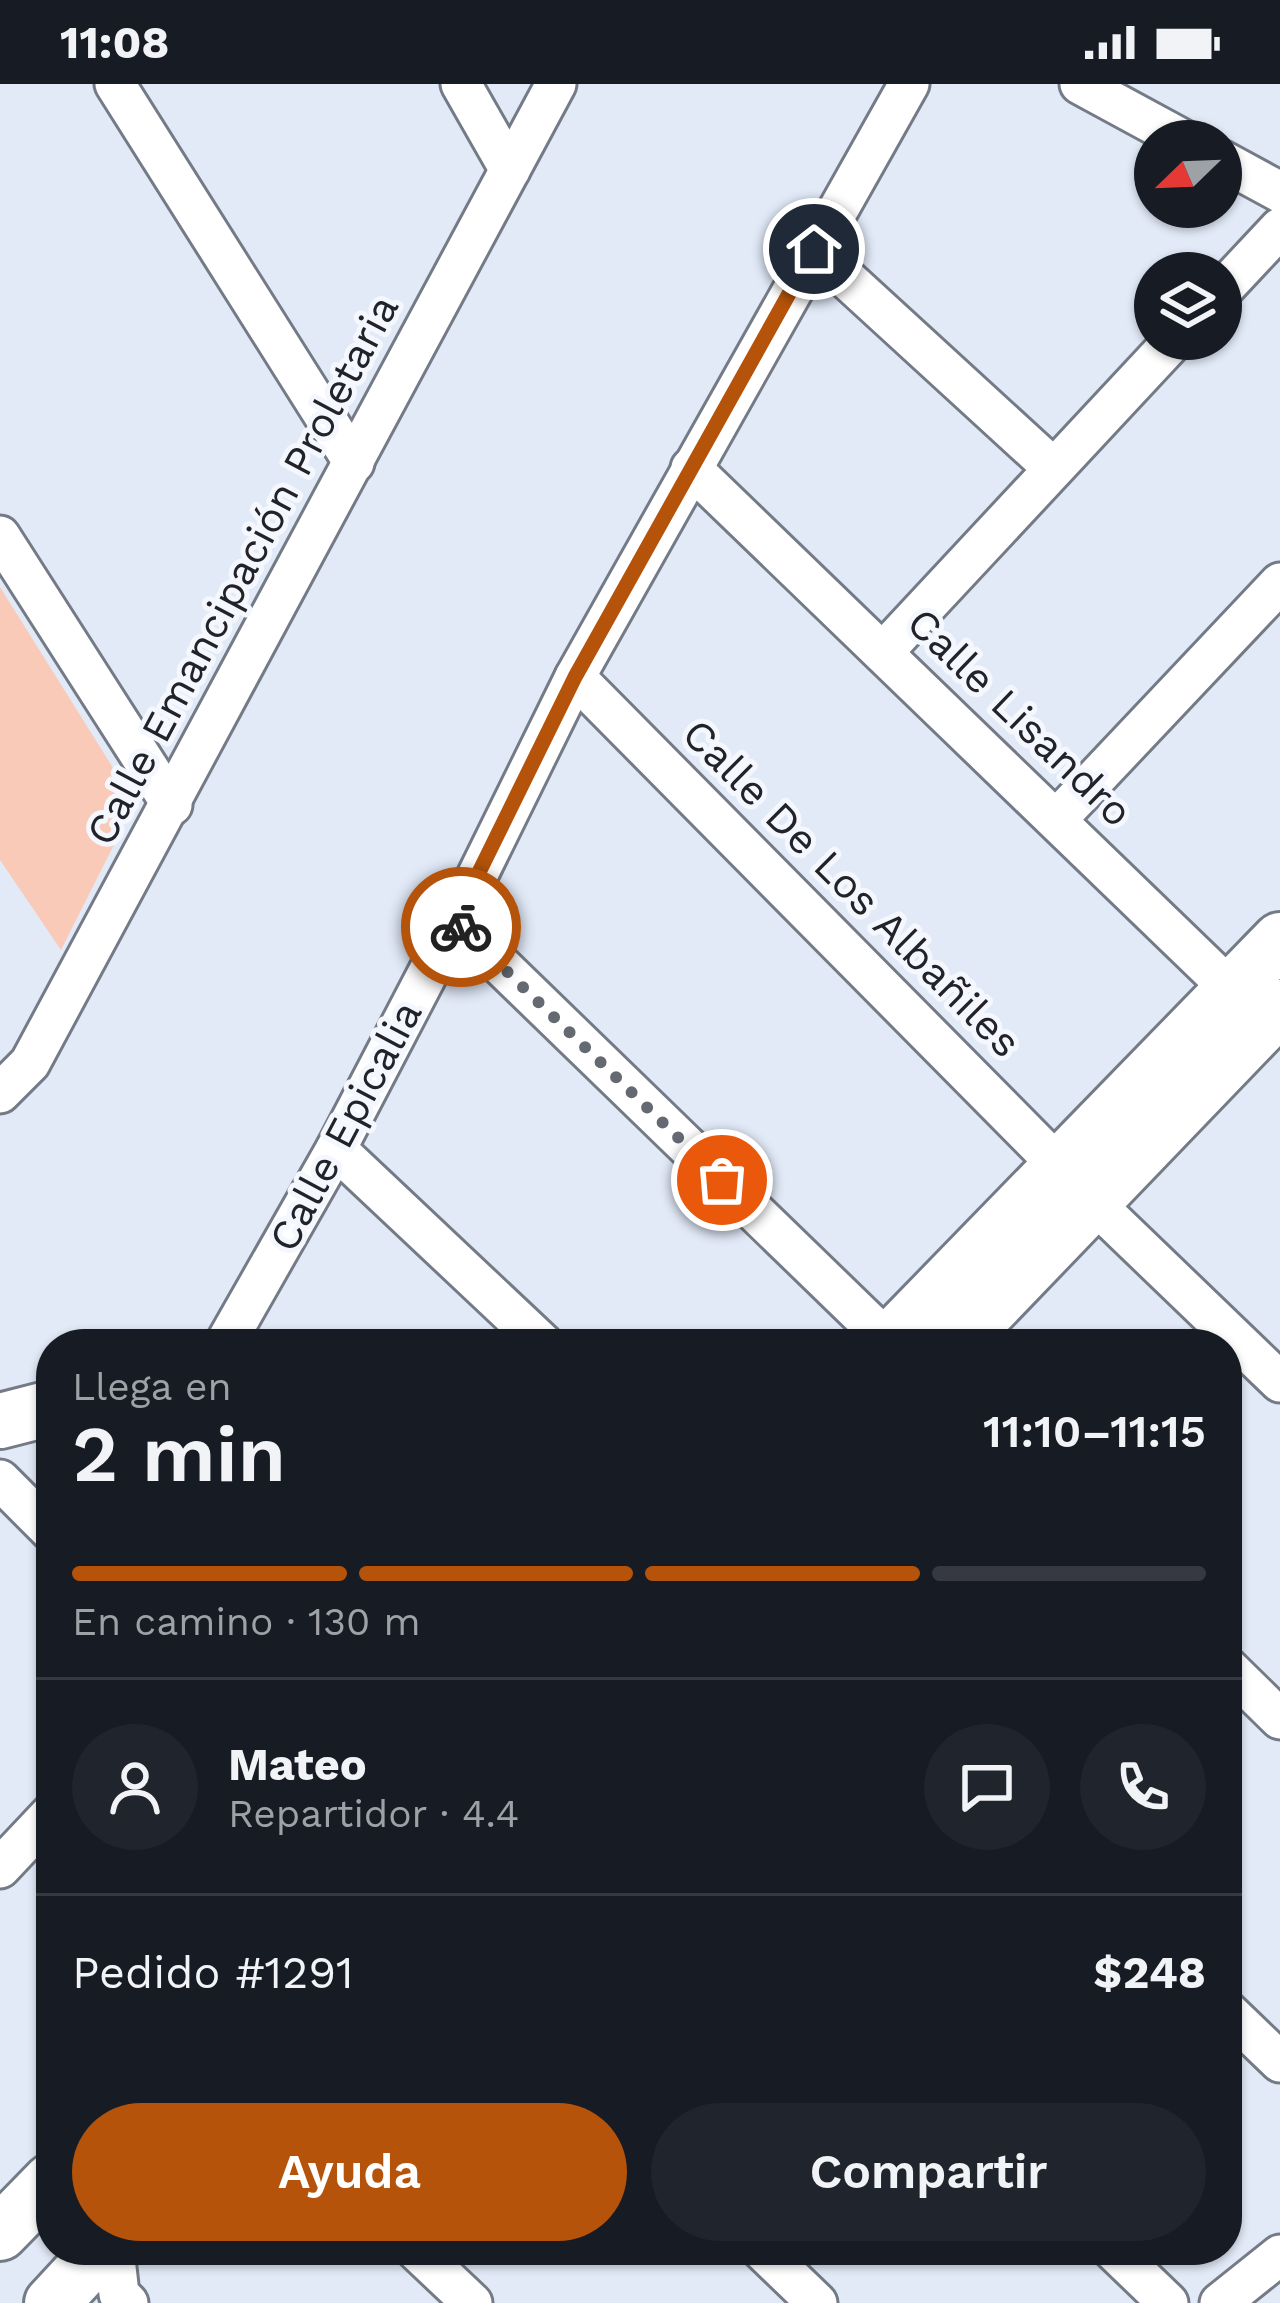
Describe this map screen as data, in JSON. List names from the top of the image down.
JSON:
{
  "streets": {
    "street": [
      "Calle Emancipación Proletaria",
      "Calle Lisandro",
      "Calle De Los Albañiles",
      "Calle Epicalia"
    ]
  },
  "crossings": [
    ["Calle Lisandro", "Calle Epicalia"],
    ["Calle De Los Albañiles", "Calle Epicalia"]
  ],
  "north": "bottom left",
  "page": {
    "status": "11:08",
    "heading": ["2 min", "Llega en", "11:10–11:15"],
    "panel": [
      "Mateo",
      "Repartidor · 4.4",
      "Pedido #1291",
      "$248"
    ],
    "bar": "En camino · 130 m",
    "buttons": ["Ayuda", "Compartir"]
  }
}
